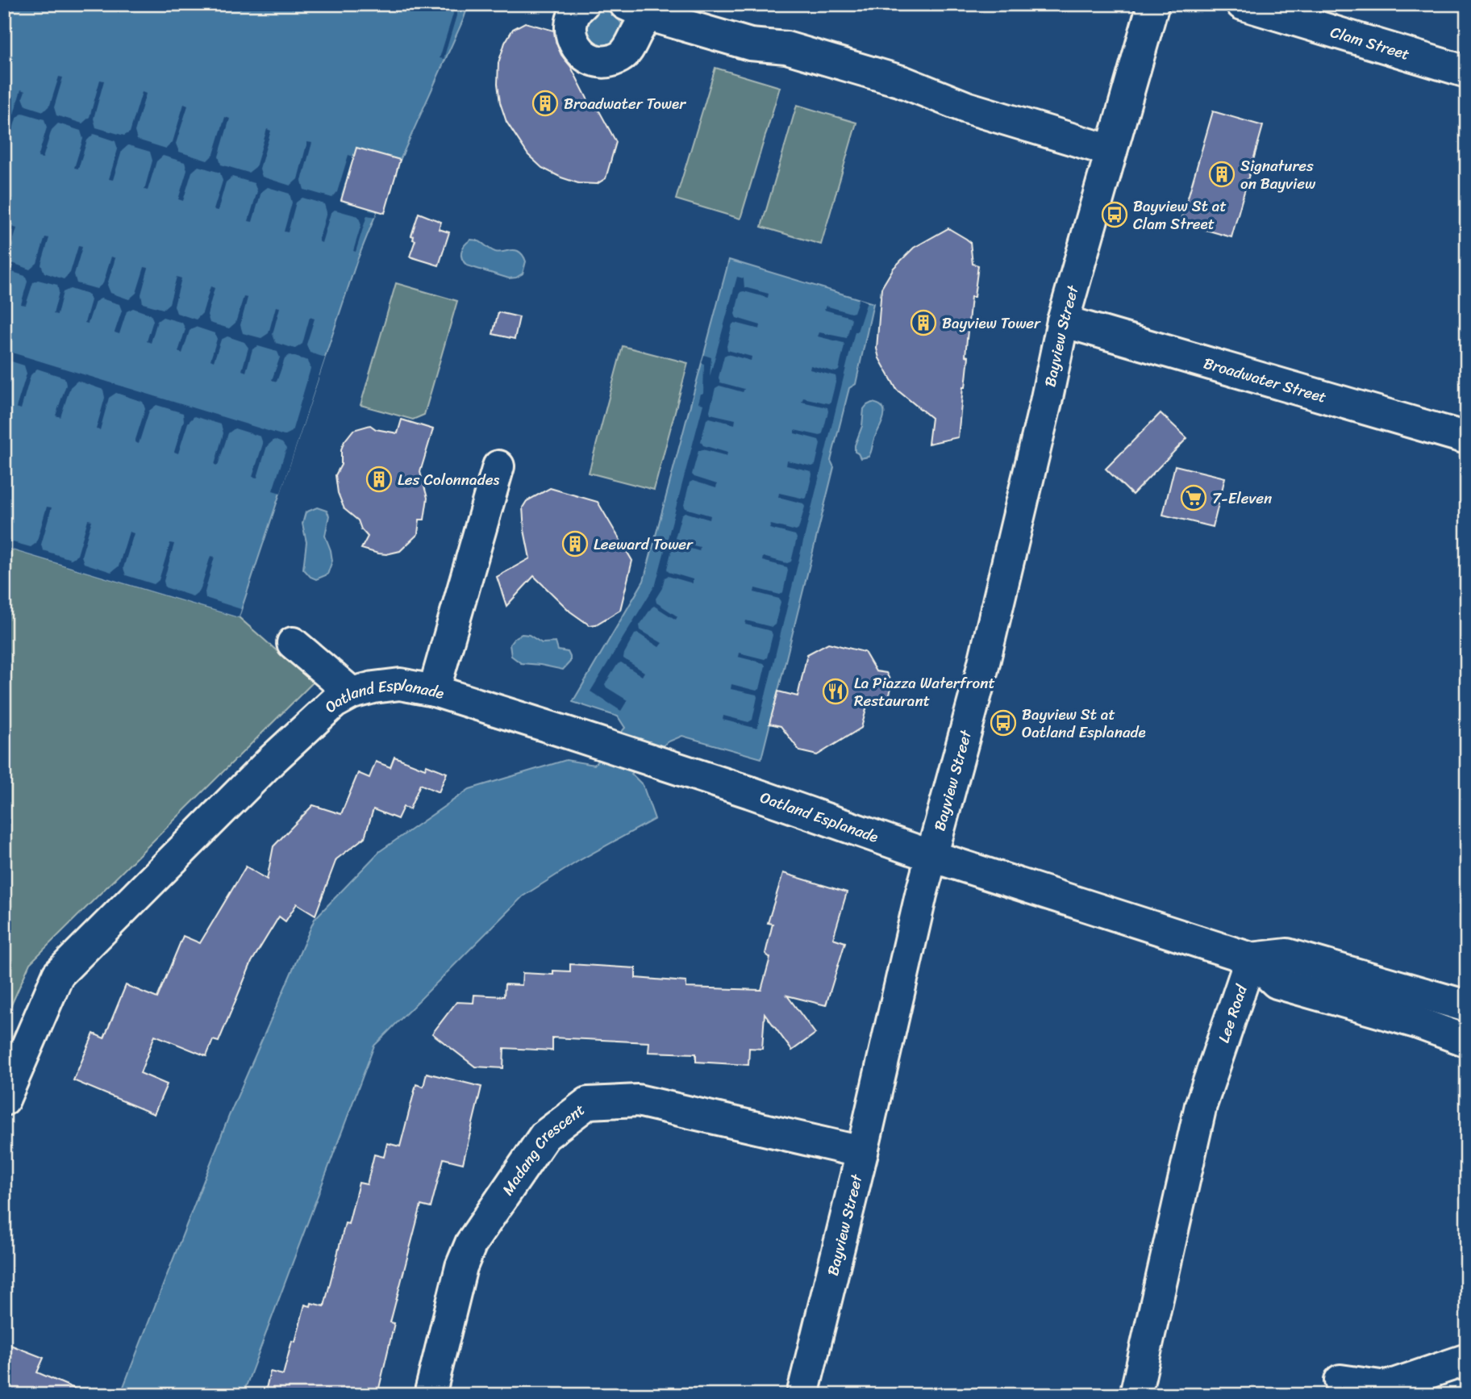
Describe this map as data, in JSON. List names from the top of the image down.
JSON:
{
  "streets": {
    "street": [
      "Clam Street",
      "Bayview Street",
      "Broadwater Street",
      "Oatland Esplanade",
      "Lee Road",
      "Madang Crescent"
    ]
  },
  "crossings": [
    ["Bayview Street", "Broadwater Street"],
    ["Bayview Street", "Oatland Esplanade"],
    ["Bayview Street", "Madang Crescent"]
  ],
  "places": {
    "building": [
      "Broadwater Tower",
      "Signatures on Bayview",
      "Bayview Tower",
      "Les Colonnades",
      "Leeward Tower"
    ],
    "bus stop": ["Bayview St at Clam Street", "Bayview St at Oatland Esplanade"],
    "supermarket": ["7-Eleven"],
    "restaurant": ["La Piazza Waterfront Restaurant"]
  }
}
